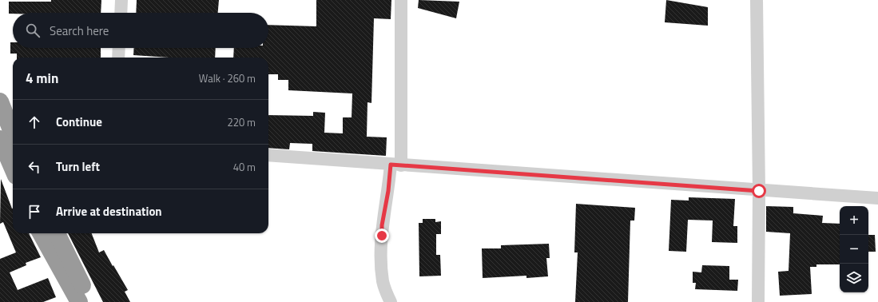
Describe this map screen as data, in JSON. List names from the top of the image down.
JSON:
{
  "page": {
    "search": "Search here",
    "heading": ["4 min", "Walk · 260 m"],
    "list": [
      ["Continue", "220 m"],
      ["Turn left", "40 m"],
      "Arrive at destination"
    ],
    "map_buttons": ["+", "−"]
  }
}
